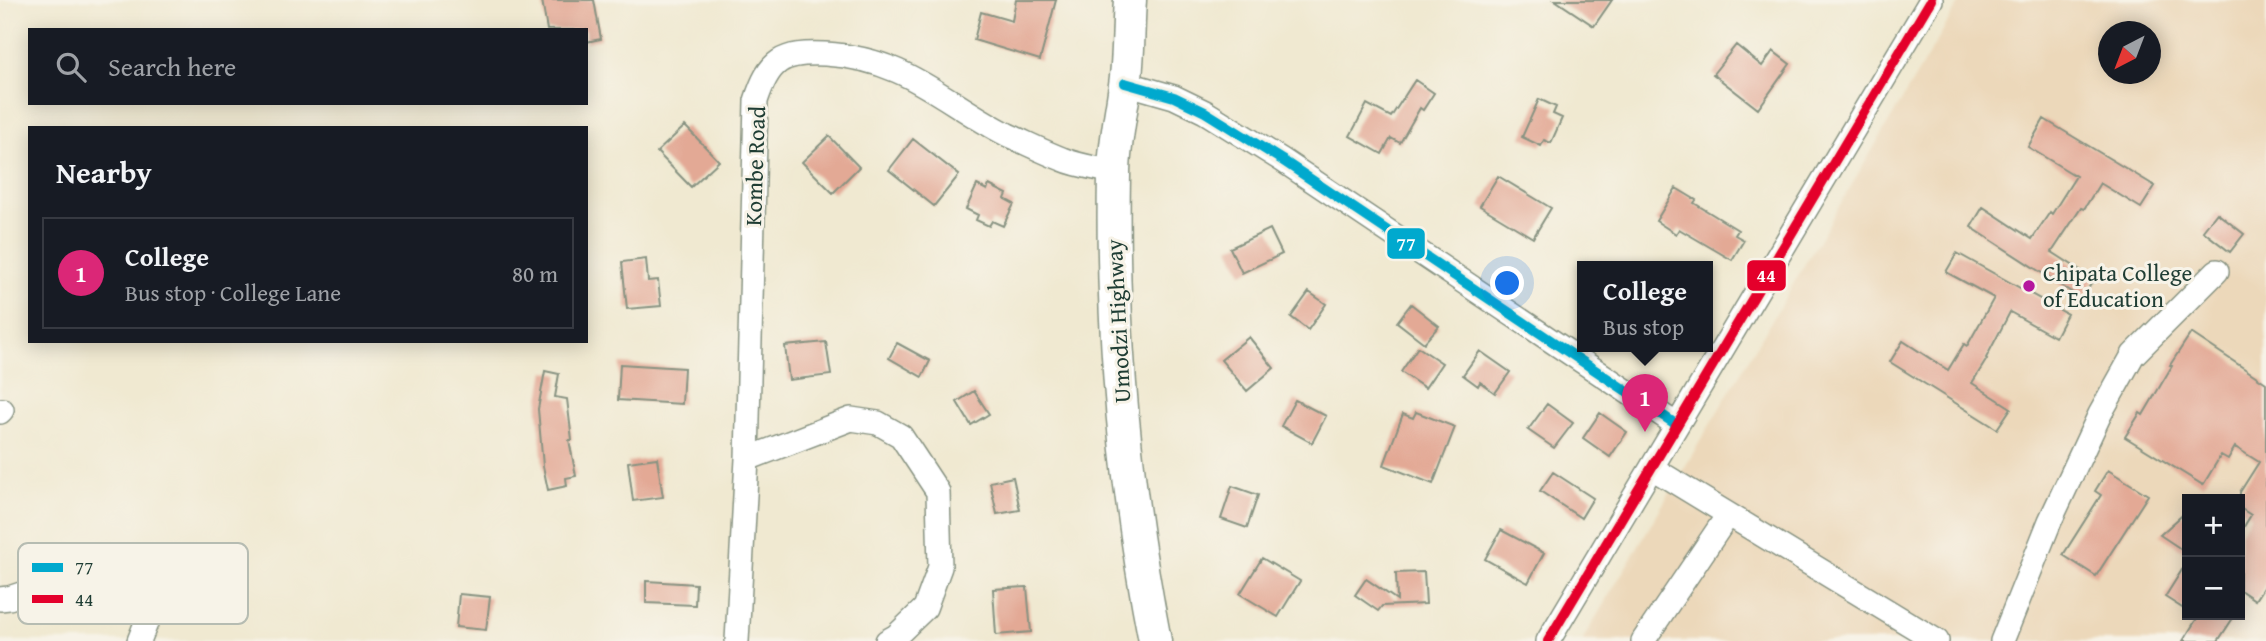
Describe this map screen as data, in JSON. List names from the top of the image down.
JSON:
{
  "streets": {
    "highway": ["Umodzi Highway"],
    "street": ["Kombe Road"]
  },
  "crossings": [
    ["Kombe Road", "Umodzi Highway"]
  ],
  "places": ["Chipata College of Education"],
  "lines": ["transit line 44", "transit line 77"],
  "legend": ["77", "44"],
  "north": "bottom left",
  "page": {
    "search": "Search here",
    "heading": "Nearby",
    "list": [
      {
        "mark": "1",
        "name": "College",
        "note": "Bus stop · College Lane",
        "value": "80 m"
      }
    ],
    "popup": ["College", "Bus stop"],
    "pins": "1",
    "map_buttons": ["+", "−"]
  }
}
